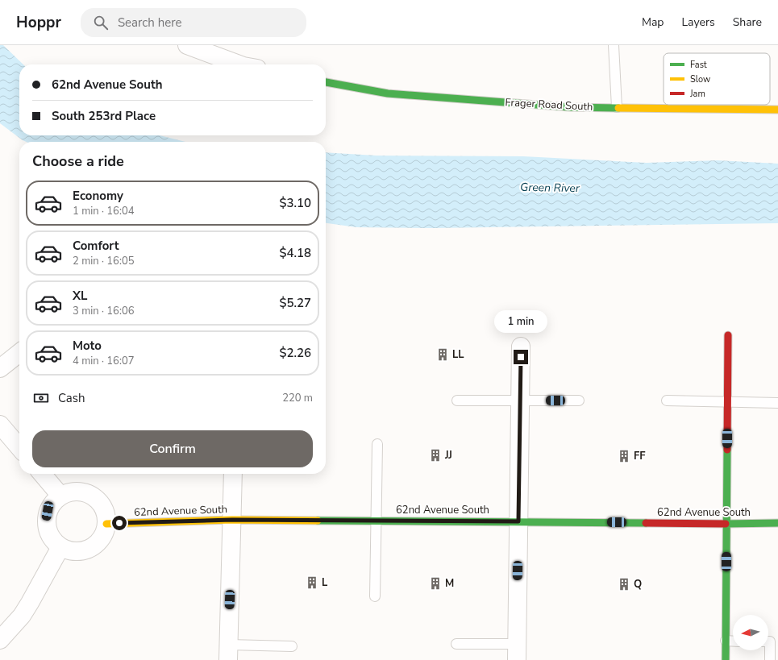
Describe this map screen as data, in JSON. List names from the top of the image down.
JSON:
{
  "streets": {
    "street": ["Frager Road South", "62nd Avenue South"]
  },
  "water": ["Green River"],
  "places": {
    "building": [
      "LL",
      "JJ",
      "FF",
      "L",
      "M",
      "Q"
    ]
  },
  "legend": ["Fast", "Slow", "Jam"],
  "north": "left",
  "page": {
    "header": "Hoppr",
    "search": "Search here",
    "nav": ["Map", "Layers", "Share"],
    "banner": ["62nd Avenue South", "South 253rd Place"],
    "heading": "Choose a ride",
    "list": [
      {
        "name": "Economy",
        "note": "1 min · 16:04",
        "value": "$3.10"
      },
      {
        "name": "Comfort",
        "note": "2 min · 16:05",
        "value": "$4.18"
      },
      {
        "name": "XL",
        "note": "3 min · 16:06",
        "value": "$5.27"
      },
      {
        "name": "Moto",
        "note": "4 min · 16:07",
        "value": "$2.26"
      }
    ],
    "bubble": "1 min",
    "pay": ["Cash", "220 m"],
    "buttons": "Confirm"
  }
}
